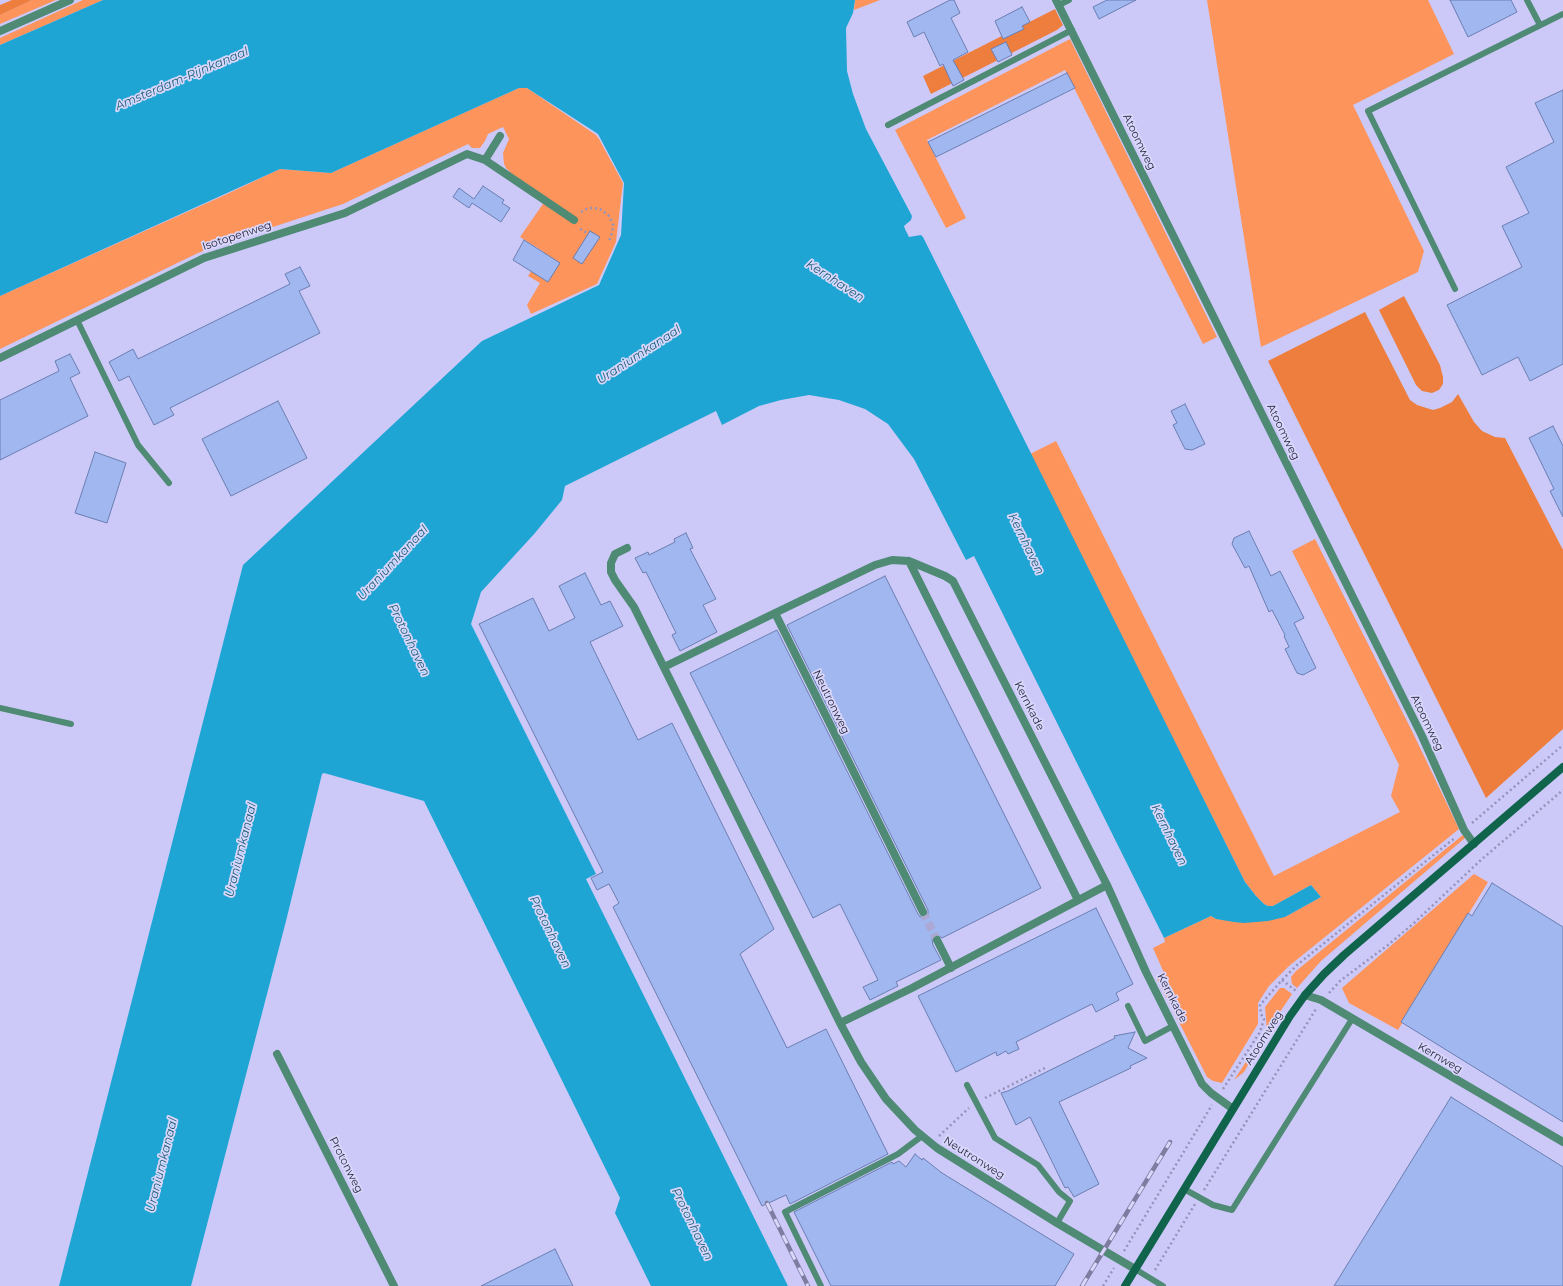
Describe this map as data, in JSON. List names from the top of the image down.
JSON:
{
  "streets": {
    "street": [
      "Atoomweg",
      "Isotopenweg",
      "Neutronweg",
      "Kernkade",
      "Kernweg",
      "Protonweg"
    ]
  },
  "crossings": [
    ["Atoomweg", "Neutronweg"],
    ["Atoomweg", "Kernkade"],
    ["Atoomweg", "Kernweg"],
    ["Neutronweg", "Kernkade"]
  ],
  "water": [
    "Amsterdam-Rijnkanaal",
    "Kernhaven",
    "Uraniumkanaal",
    "Protonhaven"
  ]
}
